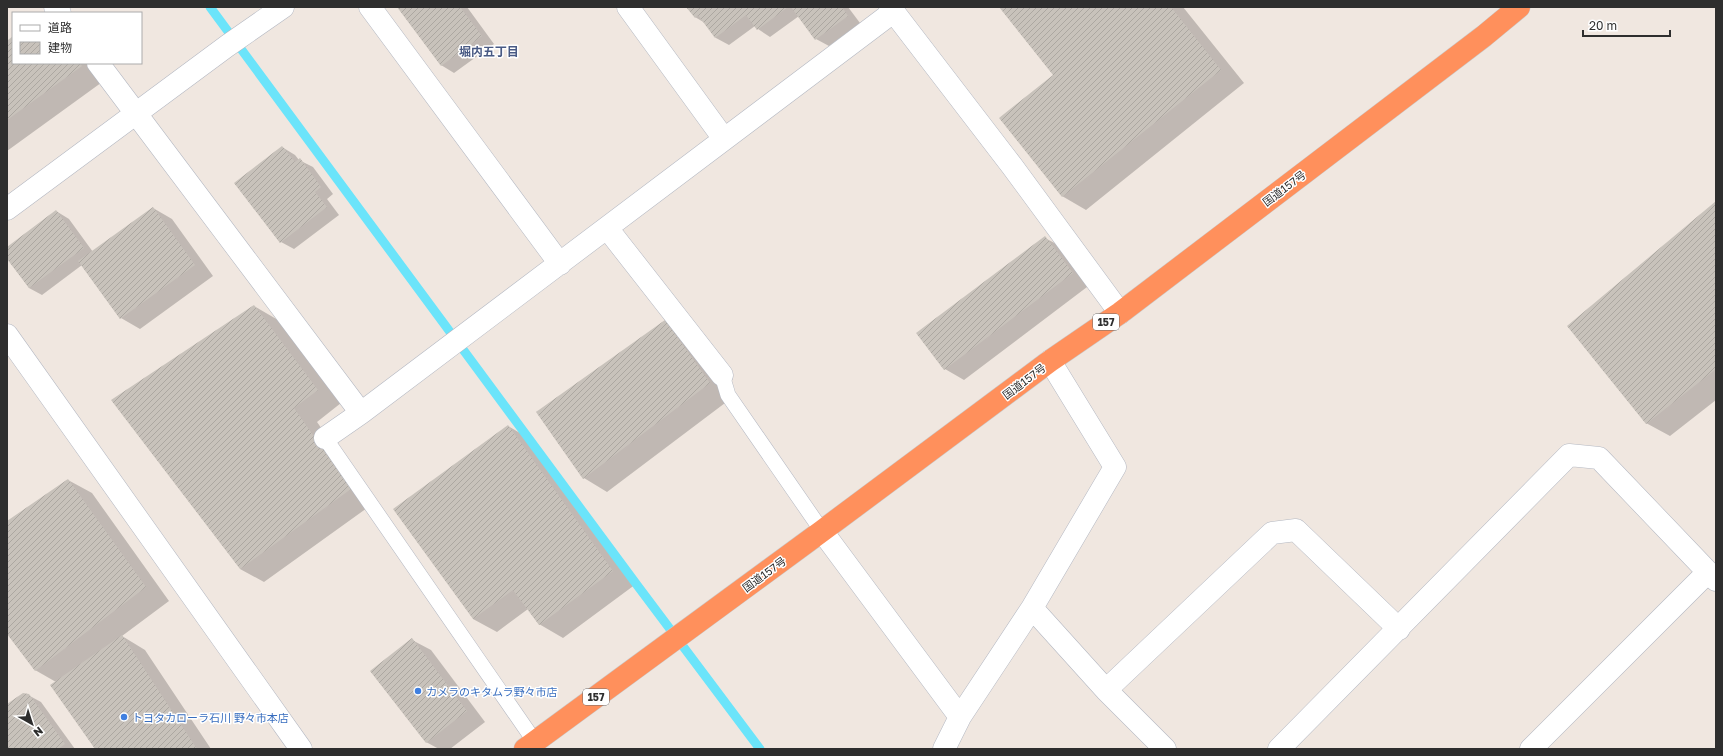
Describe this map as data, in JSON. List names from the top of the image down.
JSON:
{
  "streets": {
    "highway": ["国道157号", "157"]
  },
  "districts": ["堀内五丁目"],
  "places": ["カメラのキタムラ野々市店", "トヨタカローラ石川 野々市本店"],
  "legend": ["道路", "建物"],
  "scale_bar": "20 m",
  "north": "bottom right"
}
